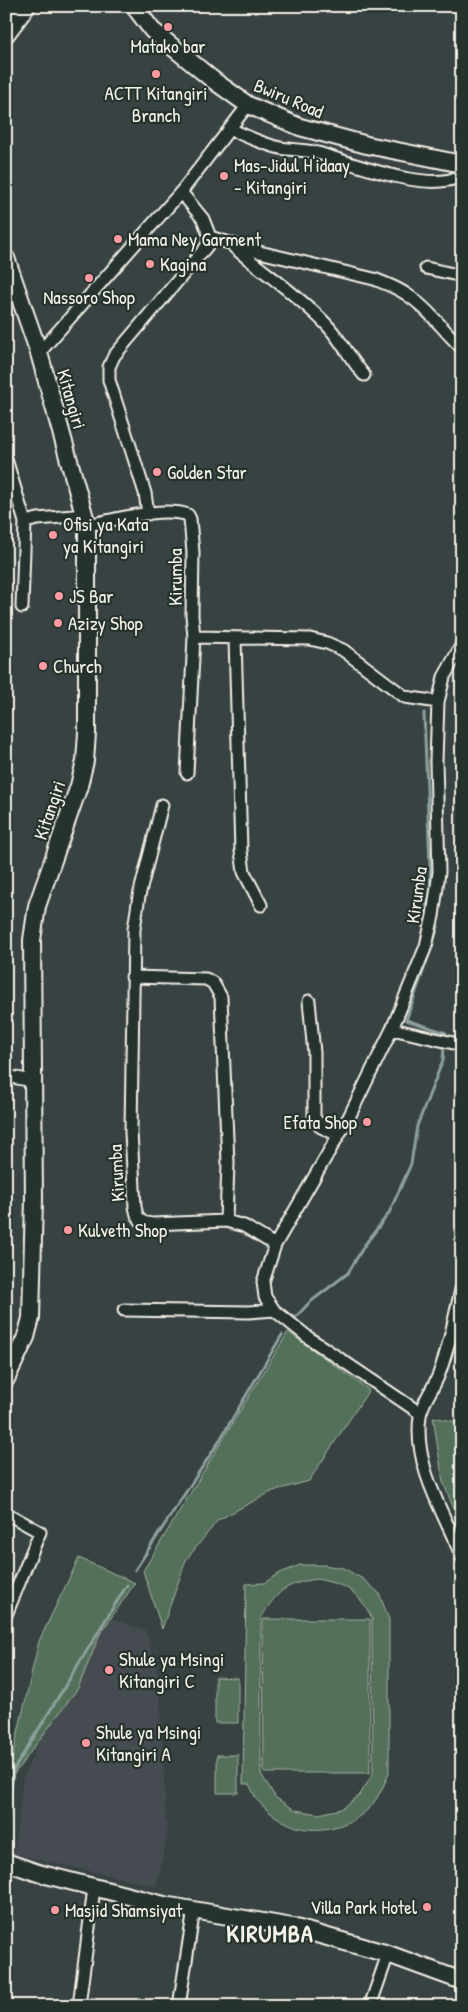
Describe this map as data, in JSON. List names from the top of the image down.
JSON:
{
  "streets": {
    "main road": ["Bwiru Road", "Kitangiri"],
    "street": ["Kirumba"]
  },
  "crossings": [
    ["Kitangiri", "Kirumba"]
  ],
  "districts": ["KIRUMBA"],
  "places": [
    "Matako bar",
    "ACTT Kitangiri Branch",
    "Mas-Jidul H'idaay - Kitangiri",
    "Mama Ney Garment",
    "Kagina",
    "Nassoro Shop",
    "Golden Star",
    "Ofisi ya Kata ya Kitangiri",
    "JS Bar",
    "Azizy Shop",
    "Church",
    "Efata Shop",
    "Kulveth Shop",
    "Shule ya Msingi Kitangiri C",
    "Shule ya Msingi Kitangiri A",
    "Villa Park Hotel",
    "Masjid Shamsiyat"
  ]
}
